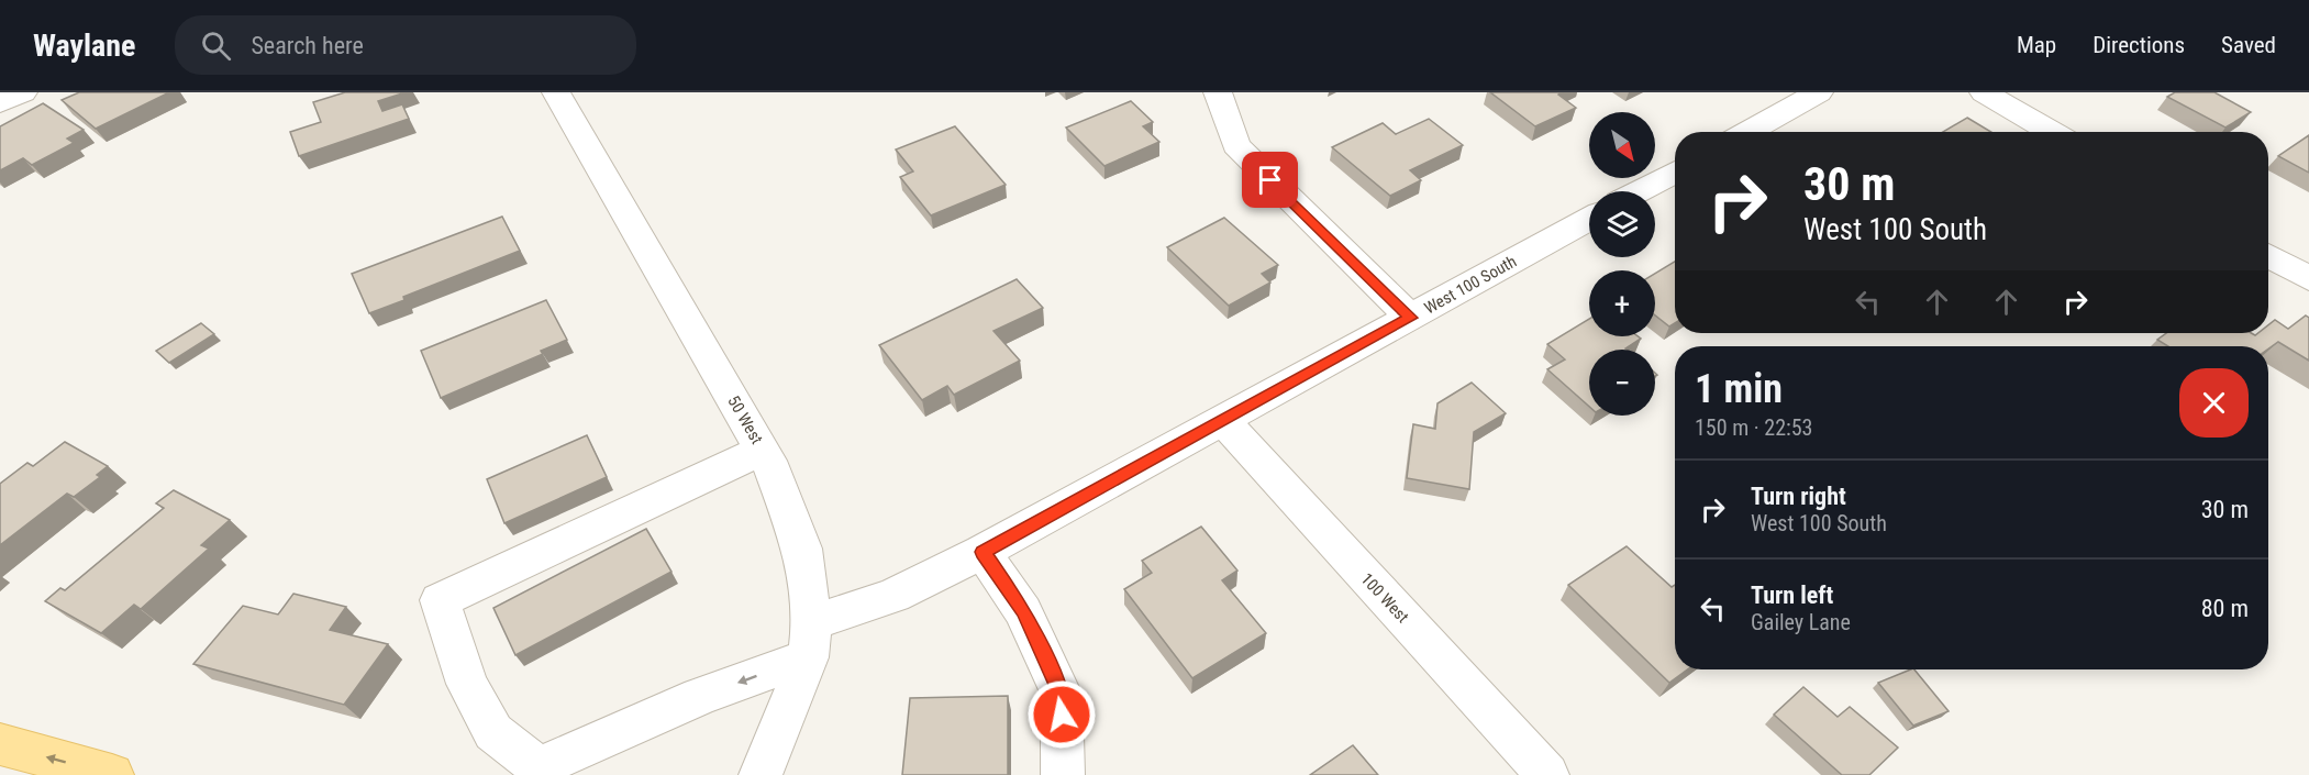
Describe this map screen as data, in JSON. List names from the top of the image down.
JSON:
{
  "streets": {
    "street": ["West 100 South", "50 West", "100 West"]
  },
  "crossings": [
    ["West 100 South", "50 West"],
    ["West 100 South", "100 West"]
  ],
  "north": "bottom right",
  "page": {
    "header": "Waylane",
    "search": "Search here",
    "nav": ["Map", "Directions", "Saved"],
    "map_buttons": ["+", "−"],
    "turn": ["30 m", "West 100 South"],
    "heading": ["1 min", "150 m · 22:53"],
    "list": [
      {
        "name": "Turn right",
        "note": "West 100 South",
        "value": "30 m"
      },
      {
        "name": "Turn left",
        "note": "Gailey Lane",
        "value": "80 m"
      }
    ]
  }
}
